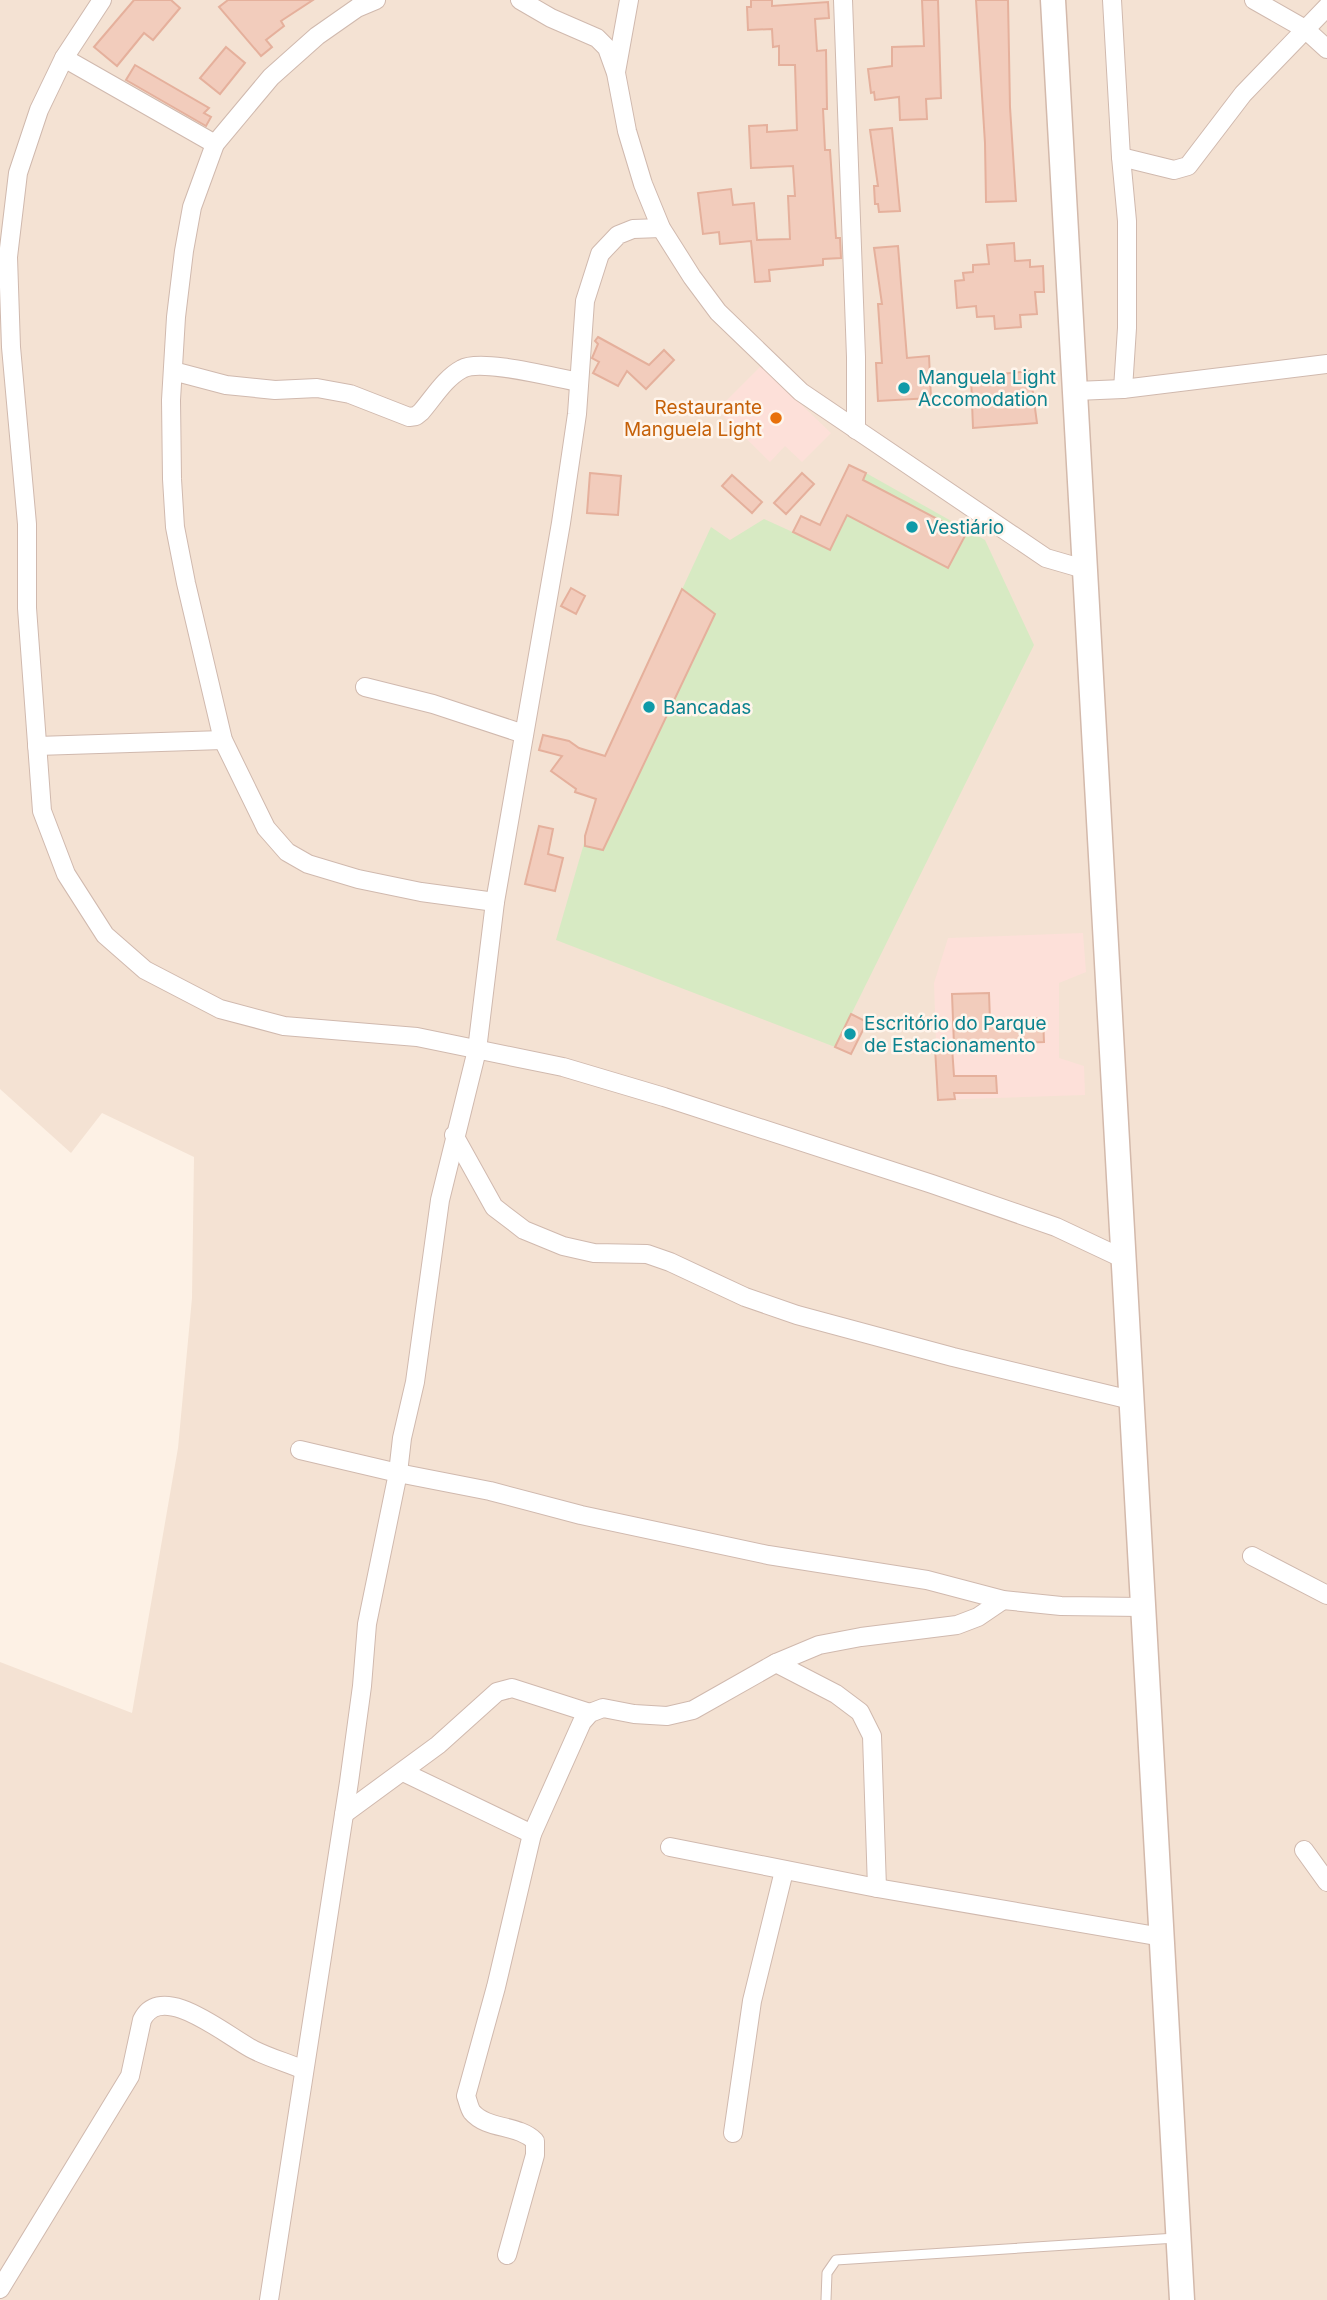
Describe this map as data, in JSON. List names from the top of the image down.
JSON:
{
  "places": [
    "Manguela Light Accomodation",
    "Restaurante Manguela Light",
    "Vestiário",
    "Bancadas",
    "Escritório do Parque de Estacionamento"
  ]
}
